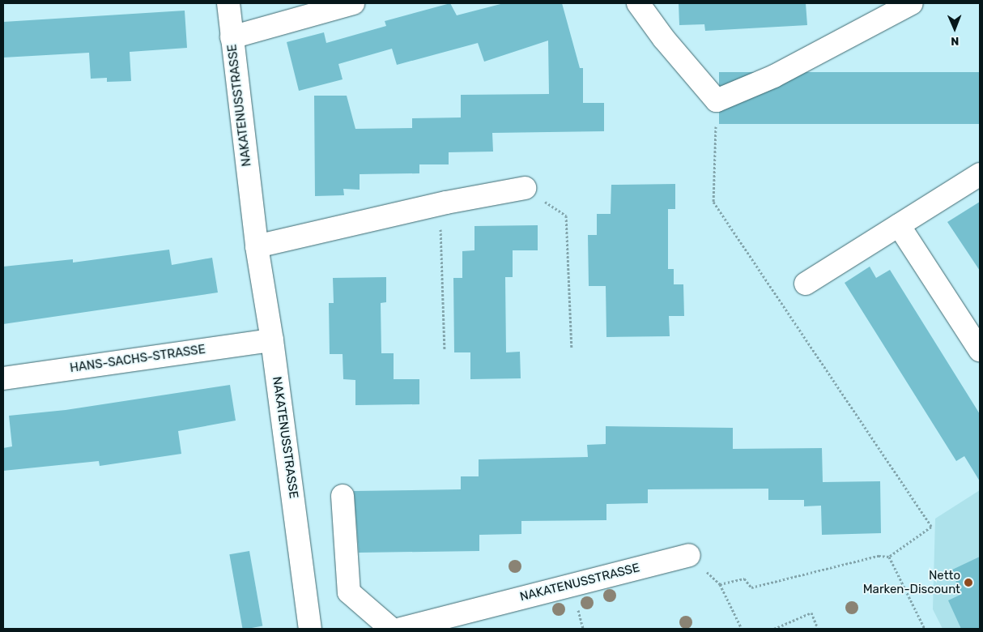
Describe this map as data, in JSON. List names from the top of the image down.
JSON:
{
  "streets": {
    "street": ["NAKATENUSSTRASSE", "HANS-SACHS-STRASSE"]
  },
  "crossings": [
    ["NAKATENUSSTRASSE", "HANS-SACHS-STRASSE"]
  ],
  "places": ["Netto Marken-Discount"],
  "north": "bottom"
}
